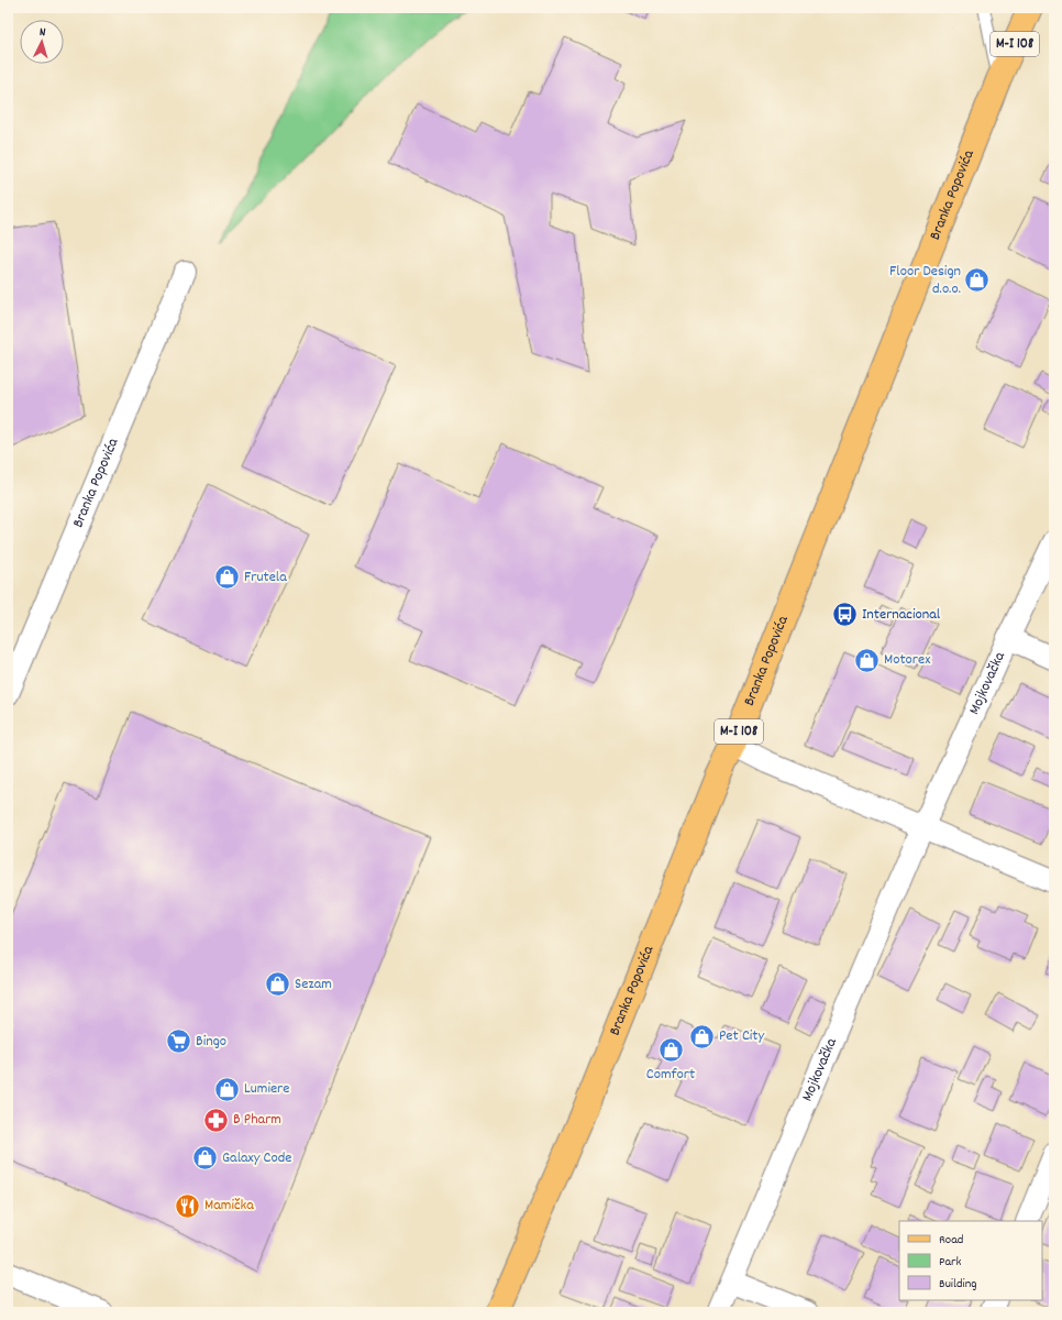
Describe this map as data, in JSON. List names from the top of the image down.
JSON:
{
  "streets": {
    "main road": ["M-I 108", "Branka Popovića"],
    "street": ["Mojkovačka"]
  },
  "places": {
    "shop": [
      "Floor Design d.o.o.",
      "Frutela",
      "Motorex",
      "Sezam",
      "Pet City",
      "Comfort",
      "Lumiere",
      "Galaxy Code"
    ],
    "bus stop": ["Internacional"],
    "supermarket": ["Bingo"],
    "pharmacy": ["B Pharm"],
    "restaurant": ["Mamička"]
  },
  "legend": ["Road", "Park", "Building"],
  "north": "top"
}
